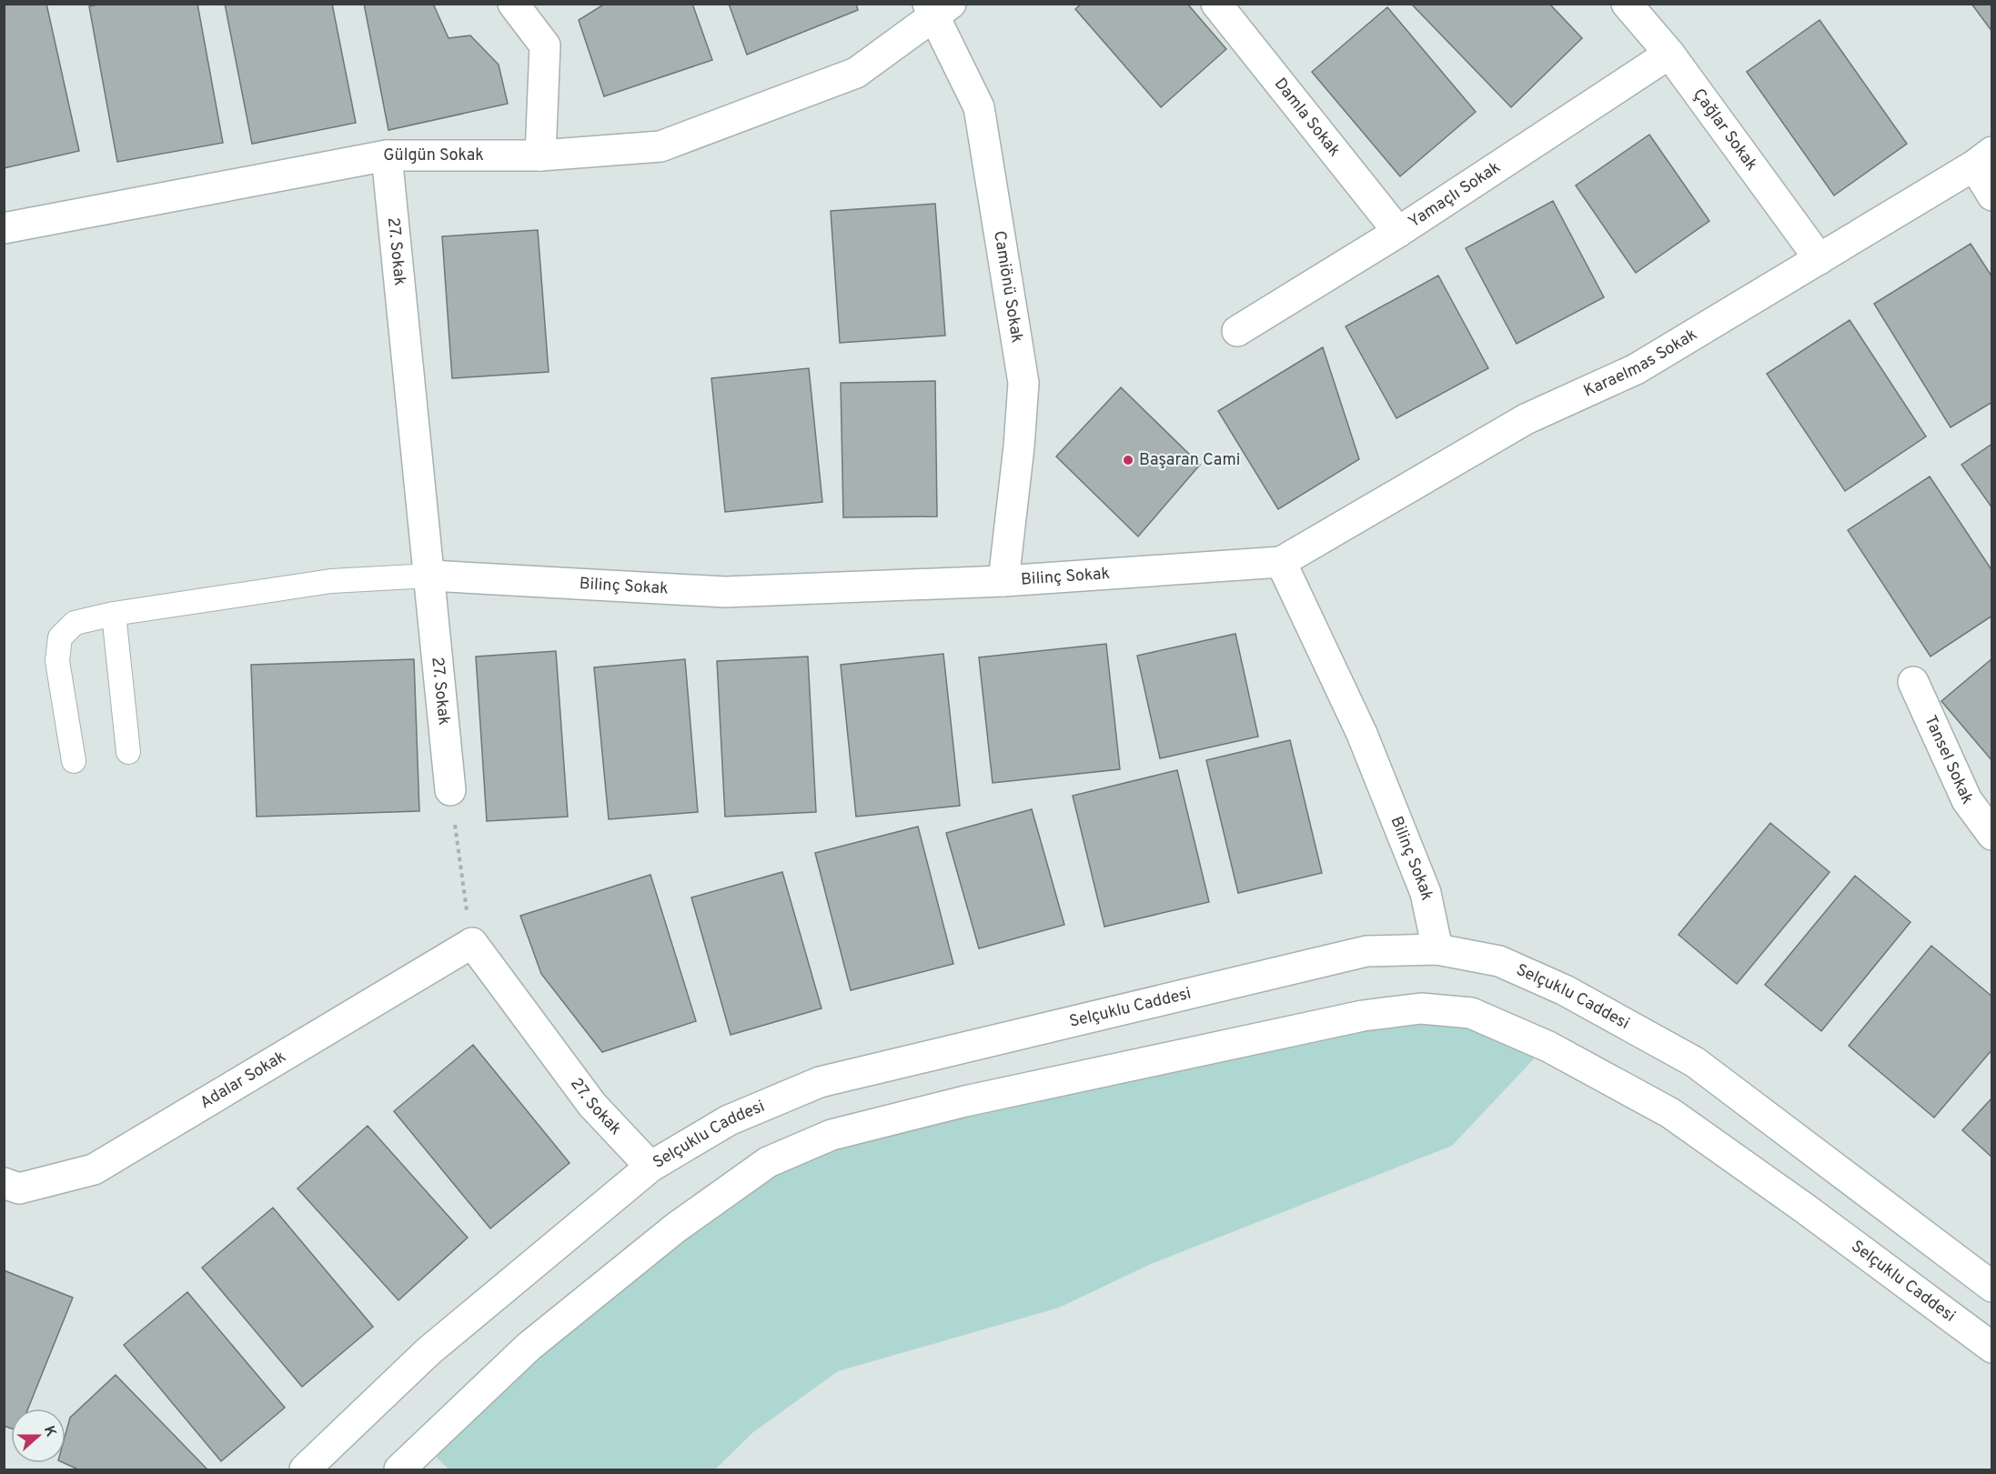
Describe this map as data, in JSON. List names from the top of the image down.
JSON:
{
  "streets": {
    "street": [
      "Damla Sokak",
      "Çağlar Sokak",
      "Gülgün Sokak",
      "Yamaçlı Sokak",
      "27. Sokak",
      "Camiönü Sokak",
      "Karaelmas Sokak",
      "Bilinç Sokak",
      "Tansel Sokak",
      "Selçuklu Caddesi",
      "Adalar Sokak"
    ]
  },
  "crossings": [
    ["Damla Sokak", "Yamaçlı Sokak"],
    ["Çağlar Sokak", "Yamaçlı Sokak"],
    ["Çağlar Sokak", "Karaelmas Sokak"],
    ["Gülgün Sokak", "27. Sokak"],
    ["Gülgün Sokak", "Camiönü Sokak"],
    ["27. Sokak", "Bilinç Sokak"],
    ["27. Sokak", "Selçuklu Caddesi"],
    ["27. Sokak", "Adalar Sokak"],
    ["Camiönü Sokak", "Bilinç Sokak"],
    ["Karaelmas Sokak", "Bilinç Sokak"],
    ["Bilinç Sokak", "Selçuklu Caddesi"]
  ],
  "places": ["Başaran Cami"],
  "north": "right"
}
